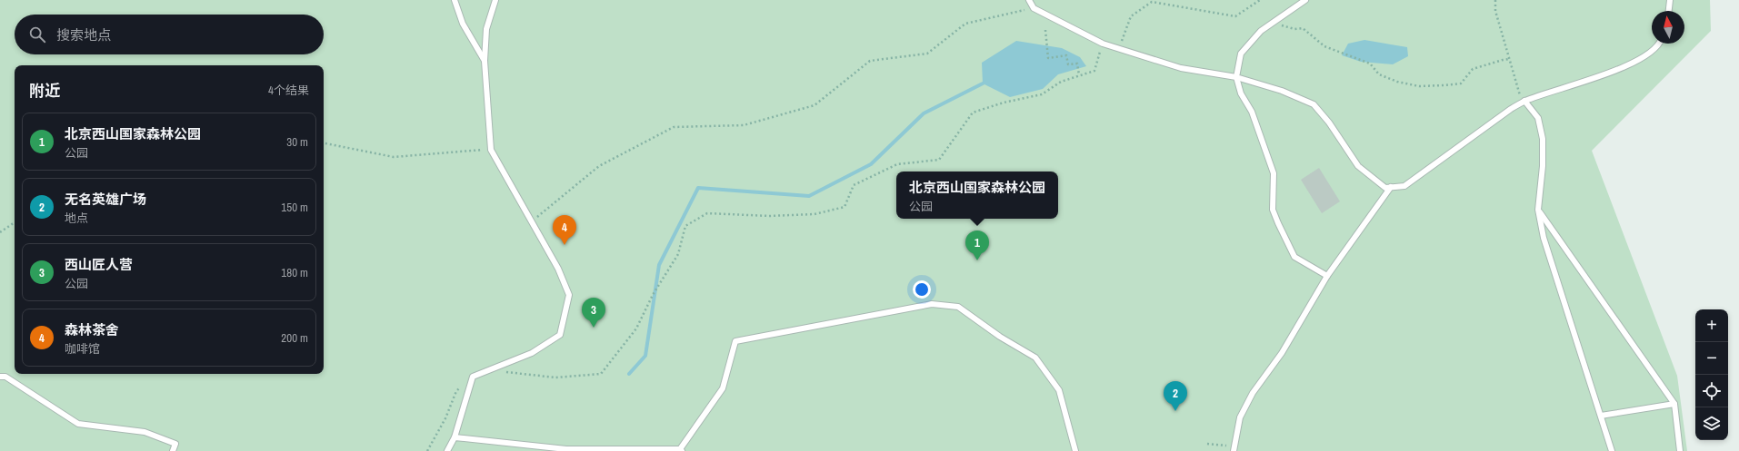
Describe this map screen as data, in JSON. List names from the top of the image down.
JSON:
{
  "north": "top",
  "page": {
    "search": "搜索地点",
    "heading": ["附近", "4个结果"],
    "list": [
      {
        "mark": "1",
        "name": "北京西山国家森林公园",
        "note": "公园",
        "value": "30 m"
      },
      {
        "mark": "2",
        "name": "无名英雄广场",
        "note": "地点",
        "value": "150 m"
      },
      {
        "mark": "3",
        "name": "西山匠人营",
        "note": "公园",
        "value": "180 m"
      },
      {
        "mark": "4",
        "name": "森林茶舍",
        "note": "咖啡馆",
        "value": "200 m"
      }
    ],
    "popup": ["北京西山国家森林公园", "公园"],
    "pins": [
      "4",
      "1",
      "3",
      "2"
    ],
    "map_buttons": ["+", "−"]
  }
}
